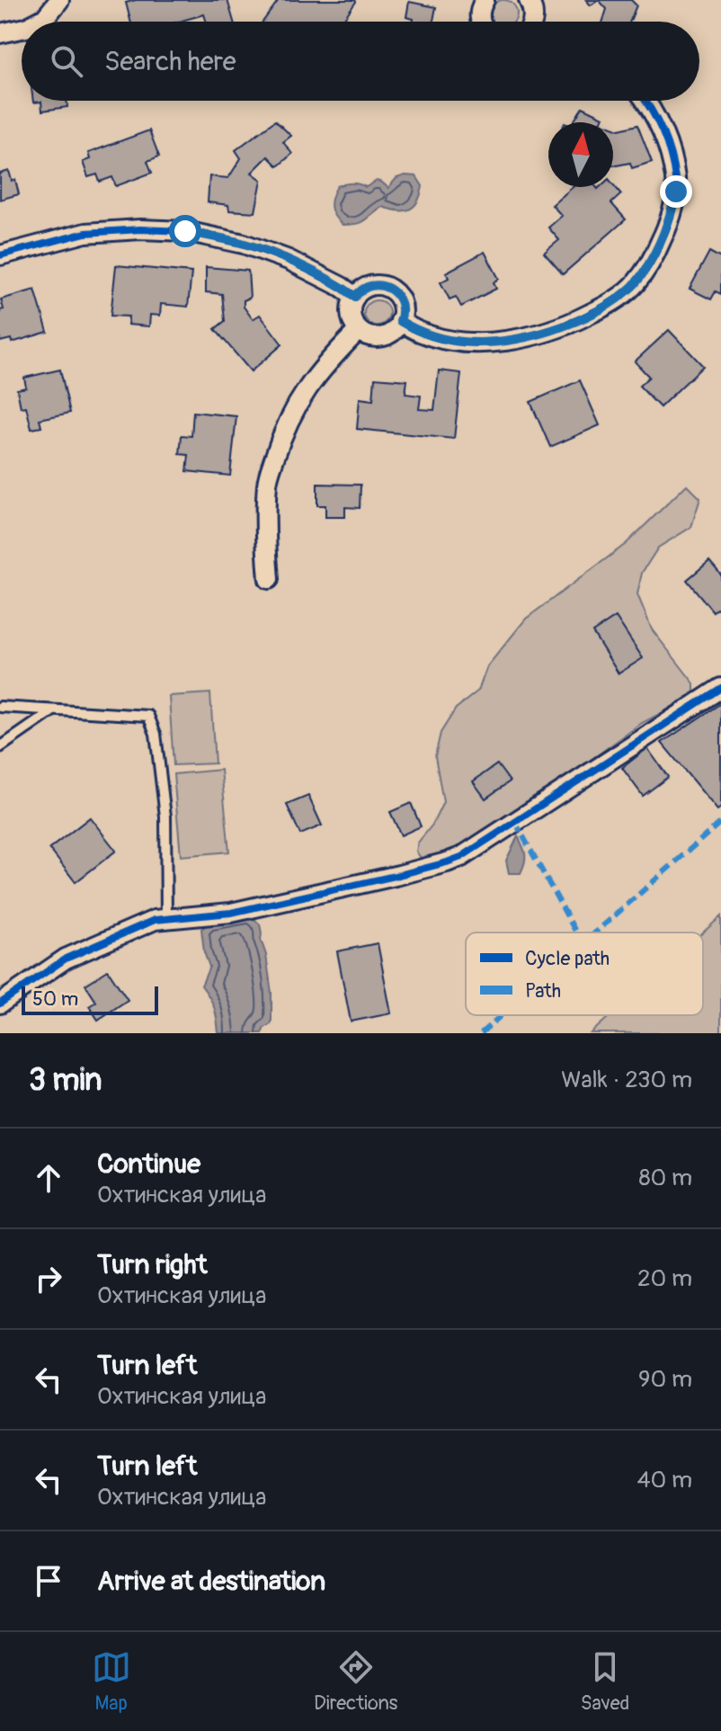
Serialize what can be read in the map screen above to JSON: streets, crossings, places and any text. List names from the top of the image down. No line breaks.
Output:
{"legend":["Cycle path","Path"],"scale_bar":"50 m","north":"top","page":{"search":"Search here","scale":"50 m","heading":["3 min","Walk · 230 m"],"list":[["Continue","Охтинская улица","80 m"],["Turn right","Охтинская улица","20 m"],["Turn left","Охтинская улица","90 m"],["Turn left","Охтинская улица","40 m"],"Arrive at destination"],"nav":["Map","Directions","Saved"]}}
